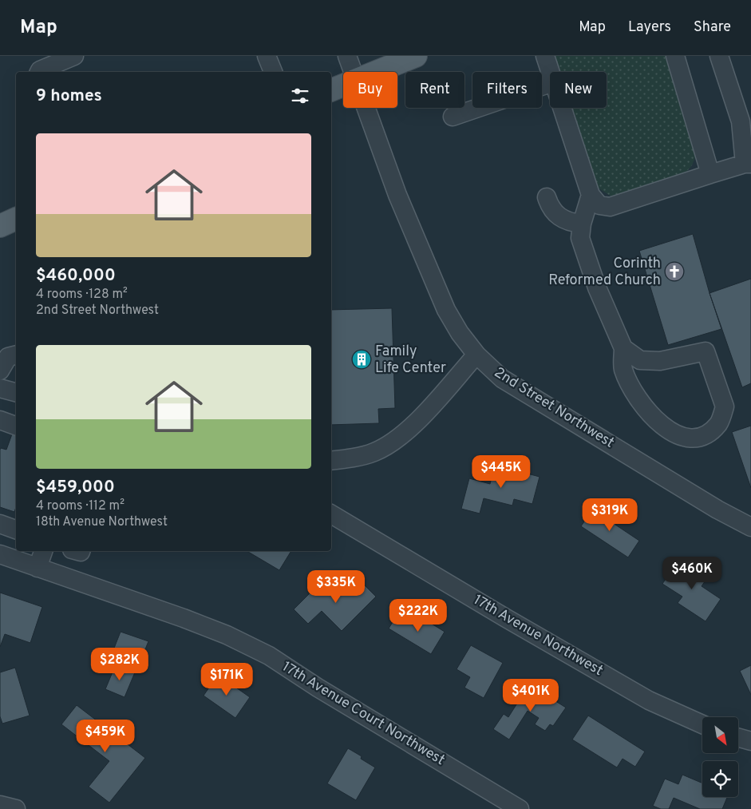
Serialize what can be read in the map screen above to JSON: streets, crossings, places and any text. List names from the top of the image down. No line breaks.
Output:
{"streets":{"street":["2nd Street Northwest","17th Avenue Northwest","17th Avenue Court Northwest"]},"places":{"church":["Corinth Reformed Church"],"building":["Family Life Center"]},"north":"bottom right","page":{"header":"Map","nav":["Map","Layers","Share"],"chip":["Buy","Rent","Filters","New"],"heading":"9 homes","list":[{"name":"$460,000","note":"4 rooms · 128 m² · 2nd Street Northwest"},{"name":"$459,000","note":"4 rooms · 112 m² · 18th Avenue Northwest"}],"price":["$445K","$319K","$460K","$335K","$222K","$282K","$171K","$401K","$459K"]}}
